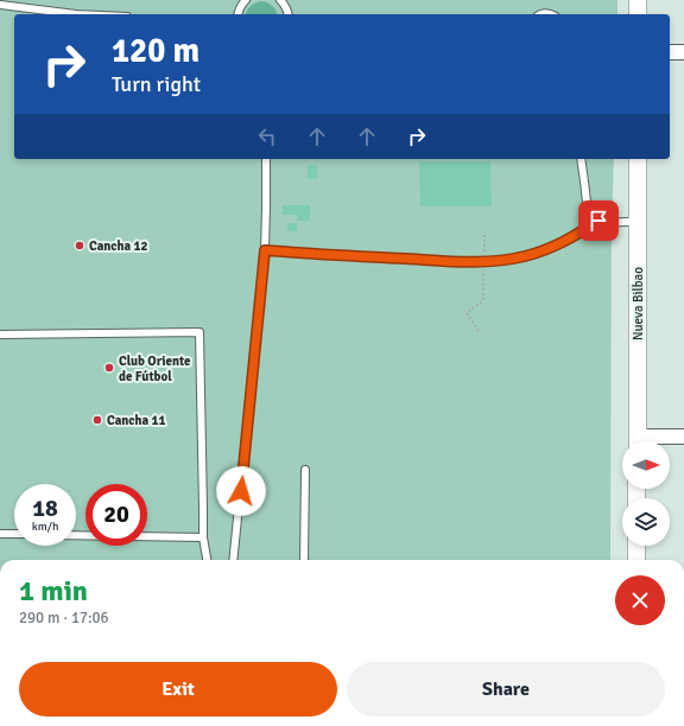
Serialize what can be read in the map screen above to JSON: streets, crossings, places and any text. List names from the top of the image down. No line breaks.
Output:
{"streets":{"street":["Nueva Bilbao"]},"places":["Cancha 12","Club Oriente de Fútbol","Cancha 11"],"north":"right","page":{"turn":["120 m","Turn right"],"speed":"18 km/h","limit":"20","heading":["1 min","290 m · 17:06"],"buttons":["Exit","Share"]}}
